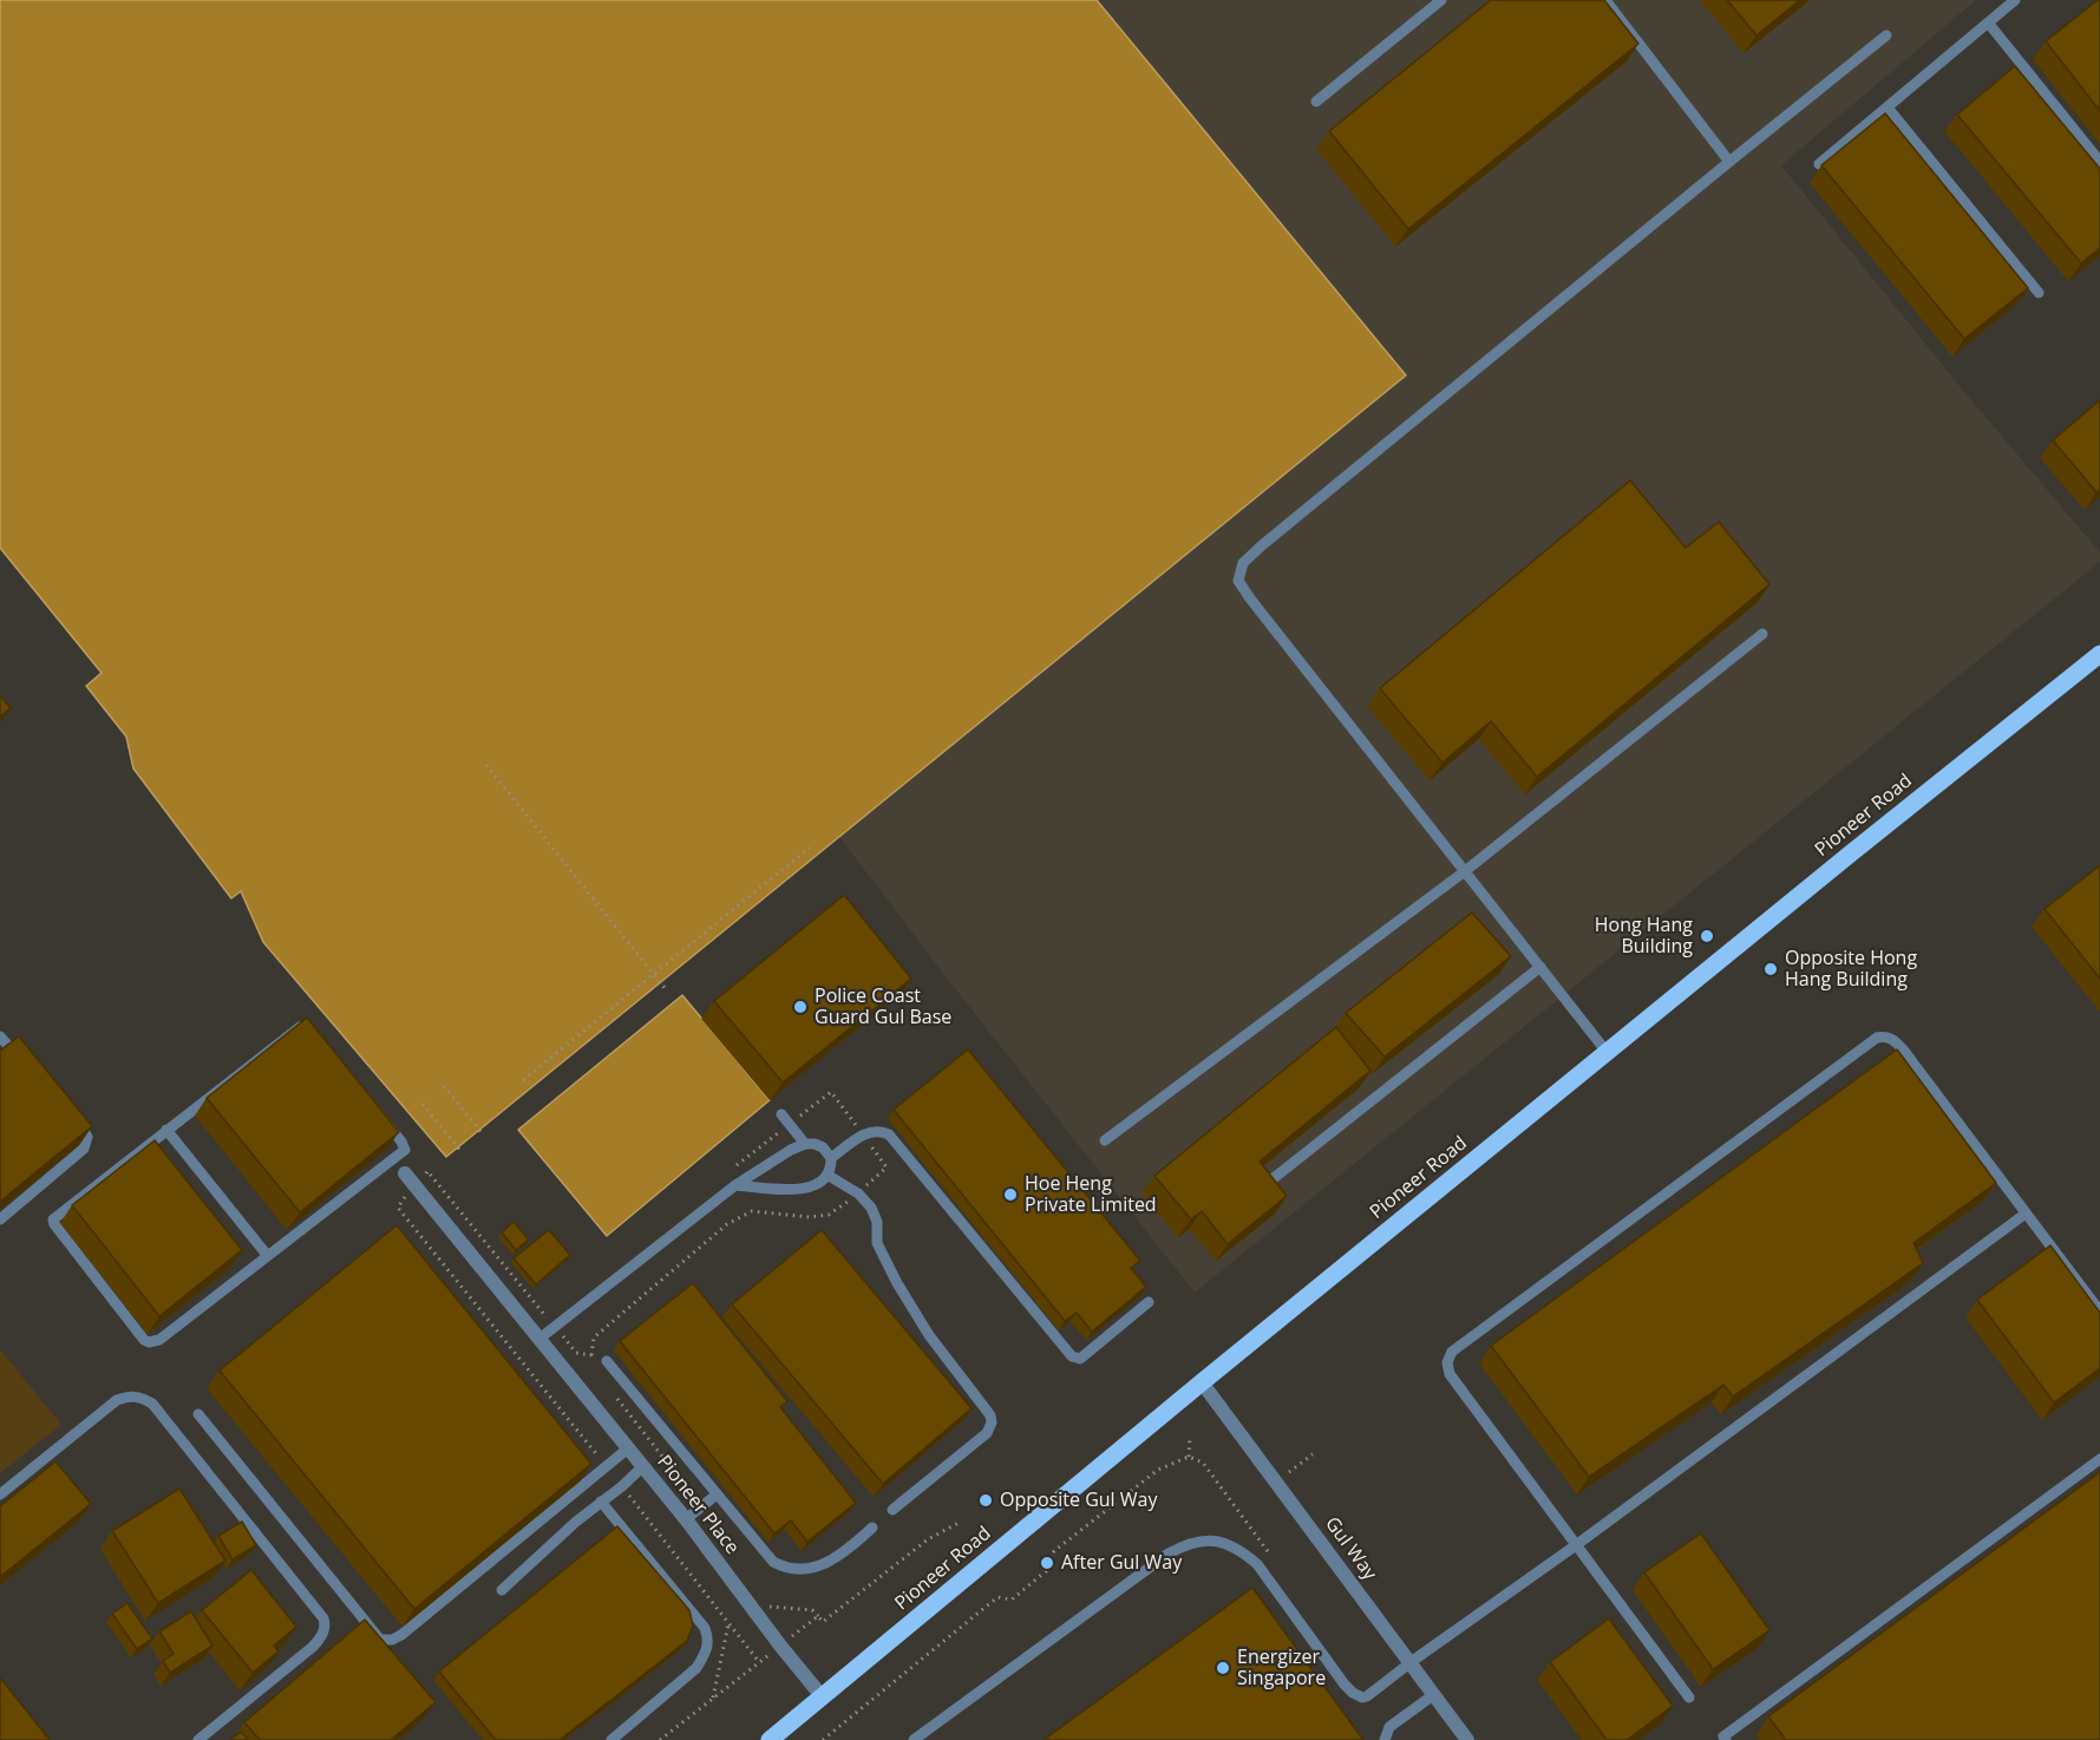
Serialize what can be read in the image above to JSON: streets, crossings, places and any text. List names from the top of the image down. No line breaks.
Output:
{"streets":{"main road":["Pioneer Road"],"street":["Pioneer Place","Gul Way"]},"crossings":[["Pioneer Road","Pioneer Place"],["Pioneer Road","Gul Way"]],"places":["Hong Hang Building","Opposite Hong Hang Building","Police Coast Guard Gul Base","Hoe Heng Private Limited","Opposite Gul Way","After Gul Way","Energizer Singapore"]}
